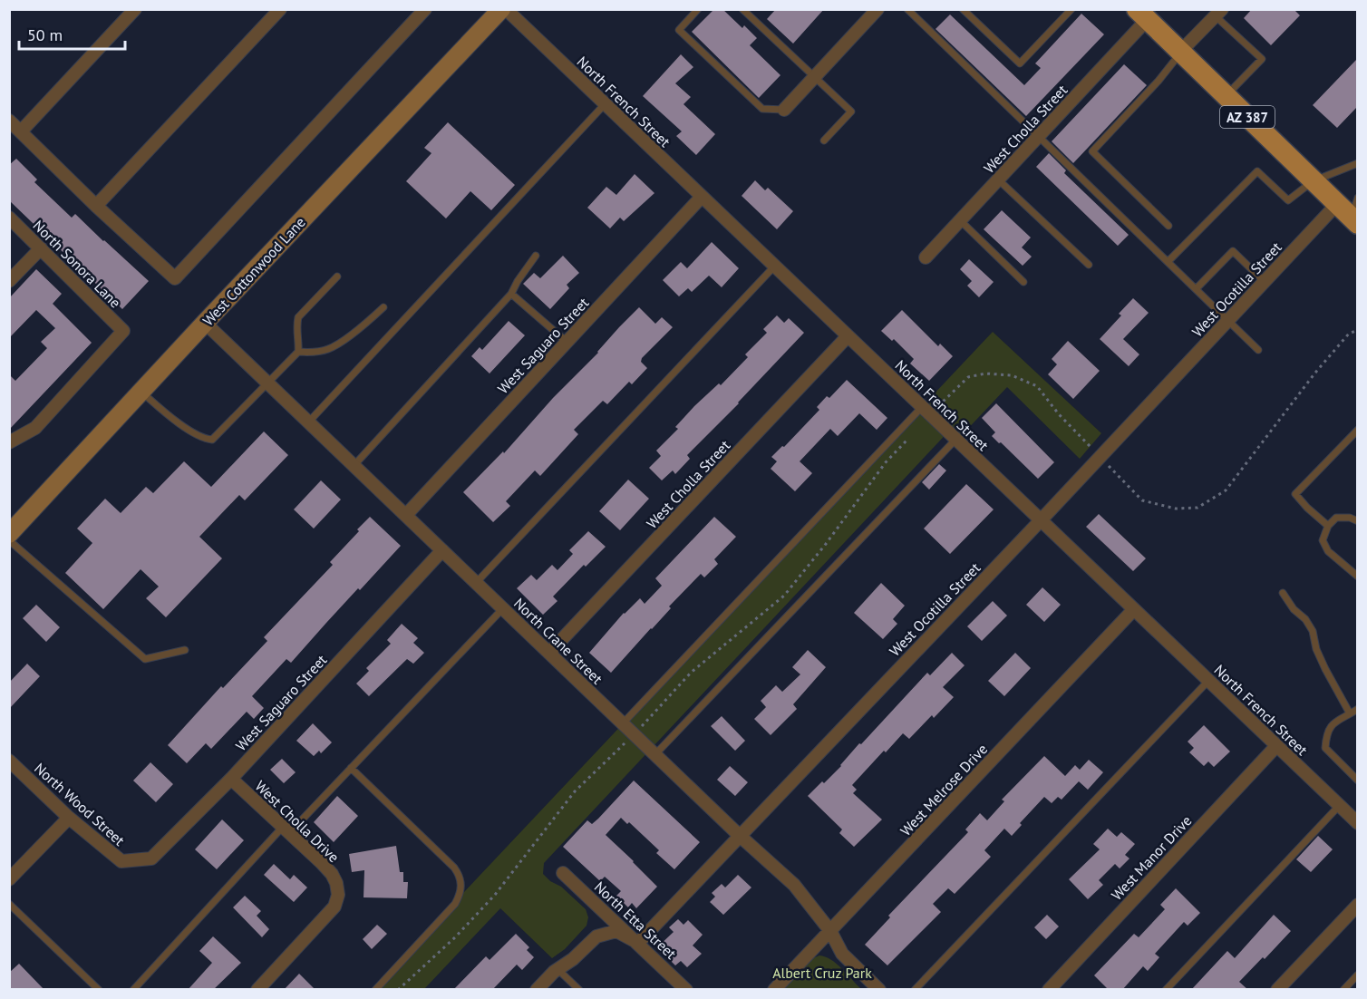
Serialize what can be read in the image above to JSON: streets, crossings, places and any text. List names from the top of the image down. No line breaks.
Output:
{"streets":{"main road":["AZ 387","West Cottonwood Lane"],"street":["North French Street","West Cholla Street","North Sonora Lane","West Ocotilla Street","West Saguaro Street","North Crane Street","West Melrose Drive","North Wood Street","West Cholla Drive","West Manor Drive","North Etta Street"]},"crossings":[["North French Street","West Cholla Street"],["North French Street","West Ocotilla Street"],["North French Street","West Saguaro Street"],["North French Street","West Melrose Drive"],["North French Street","West Manor Drive"],["AZ 387","West Cholla Street"],["AZ 387","West Ocotilla Street"],["West Cholla Street","North Crane Street"],["West Cottonwood Lane","North Crane Street"],["West Ocotilla Street","North Crane Street"],["West Ocotilla Street","North Etta Street"],["West Saguaro Street","North Crane Street"],["West Saguaro Street","North Wood Street"],["West Saguaro Street","West Cholla Drive"],["North Crane Street","West Melrose Drive"],["North Wood Street","West Cholla Drive"]],"parks":["Albert Cruz Park"],"scale_bar":"50 m"}
